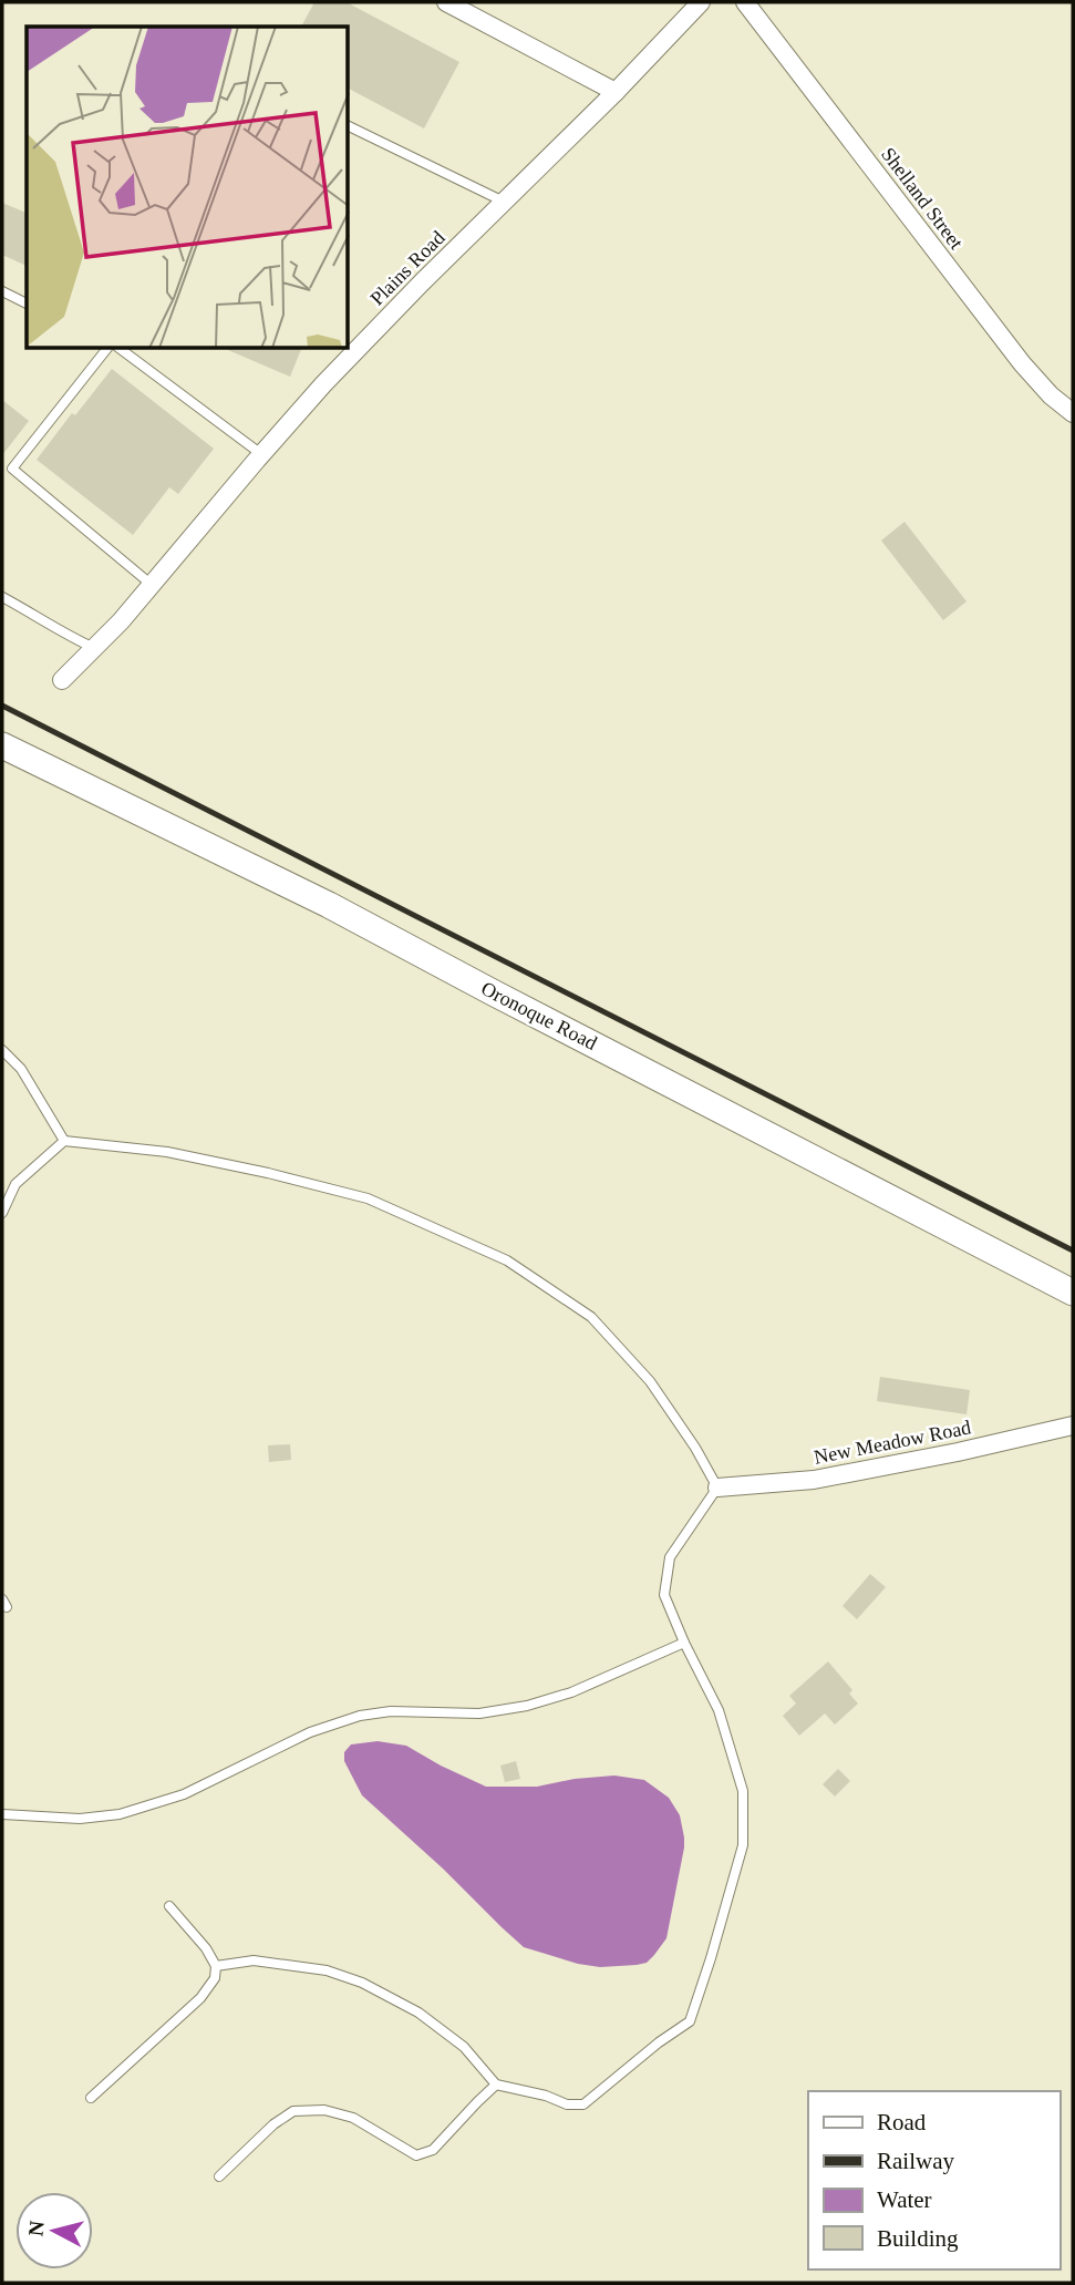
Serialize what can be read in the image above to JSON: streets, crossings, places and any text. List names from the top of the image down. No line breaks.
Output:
{"streets":{"street":["Shelland Street","Plains Road","Oronoque Road","New Meadow Road"]},"legend":["Road","Railway","Water","Building"],"north":"left"}
